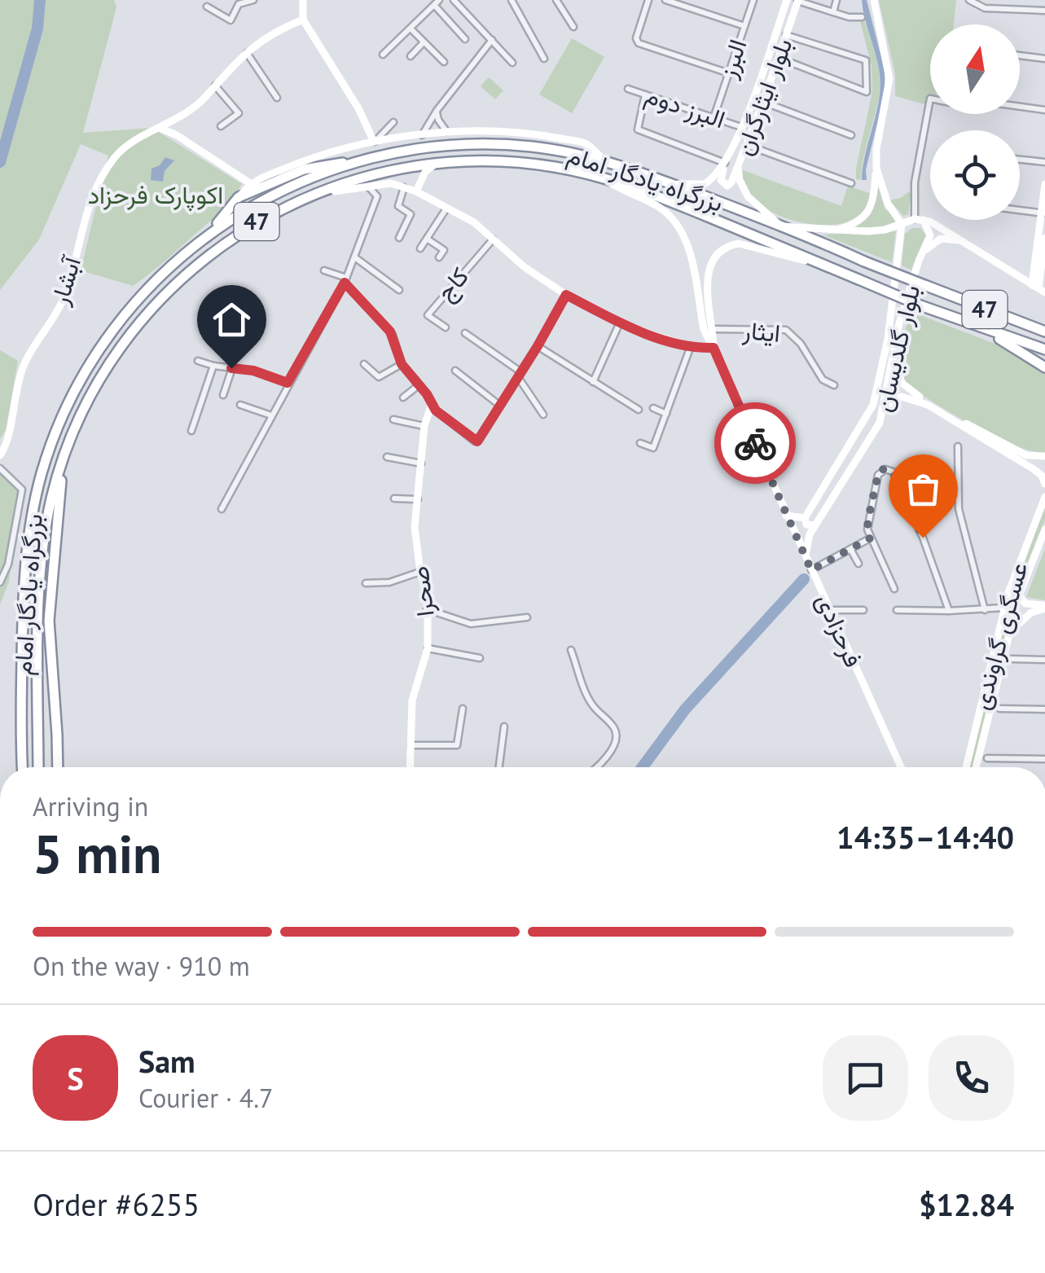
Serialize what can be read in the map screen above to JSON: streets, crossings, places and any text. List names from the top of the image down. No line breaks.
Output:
{"streets":{"highway":["بزرگراه یادگار امام","47"],"street":["البرز","بلوار ایثارگران","البرز دوم","آبشار","کاج","ایثار","بلوار گلدیسان","صحرا","فرحزادی","عسگری گراوندی"]},"crossings":[["البرز","البرز دوم"],["بلوار ایثارگران","البرز دوم"],["بلوار ایثارگران","بزرگراه یادگار امام"],["بزرگراه یادگار امام","فرحزادی"],["بلوار گلدیسان","فرحزادی"]],"parks":["اکوپارک فرحزاد"],"north":"top","page":{"heading":["5 min","Arriving in","14:35–14:40"],"panel":["Sam","Courier · 4.7","Order #6255","$12.84"],"bar":"On the way · 910 m","round":"S"}}
